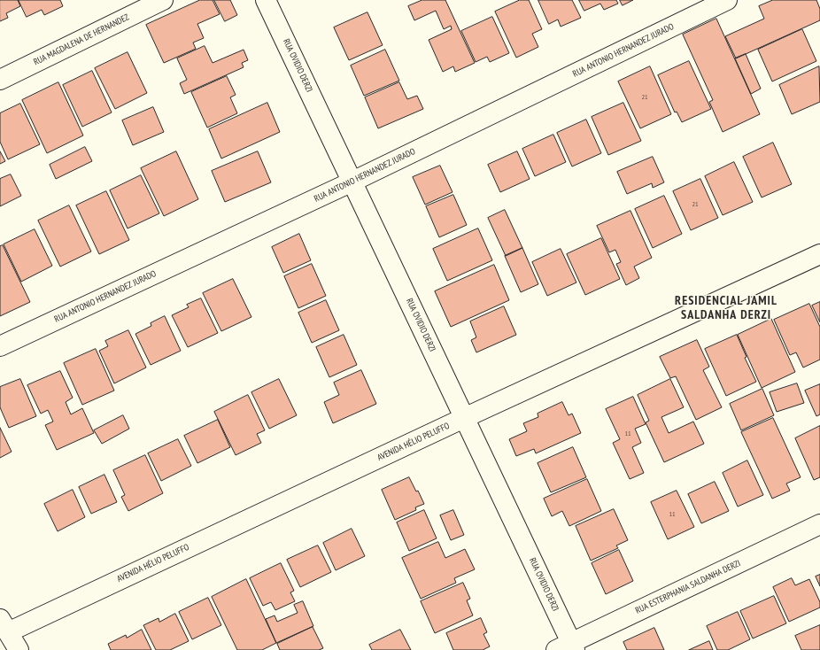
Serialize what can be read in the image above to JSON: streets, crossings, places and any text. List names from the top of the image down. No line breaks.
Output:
{"streets":{"street":["RUA MAGDALENA DE HERNANDEZ","RUA ANTONIO HERNANDEZ JURADO","RUA OVIDIO DERZI","AVENIDA HÉLIO PELUFFO","RUA ESTERPHANIA SALDANHA DERZI"]},"crossings":[["RUA ANTONIO HERNANDEZ JURADO","RUA OVIDIO DERZI"],["RUA OVIDIO DERZI","AVENIDA HÉLIO PELUFFO"],["RUA OVIDIO DERZI","RUA ESTERPHANIA SALDANHA DERZI"]],"districts":["RESIDENCIAL JAMIL SALDANHA DERZI"],"house_numbers":["21","21","11","11"]}
